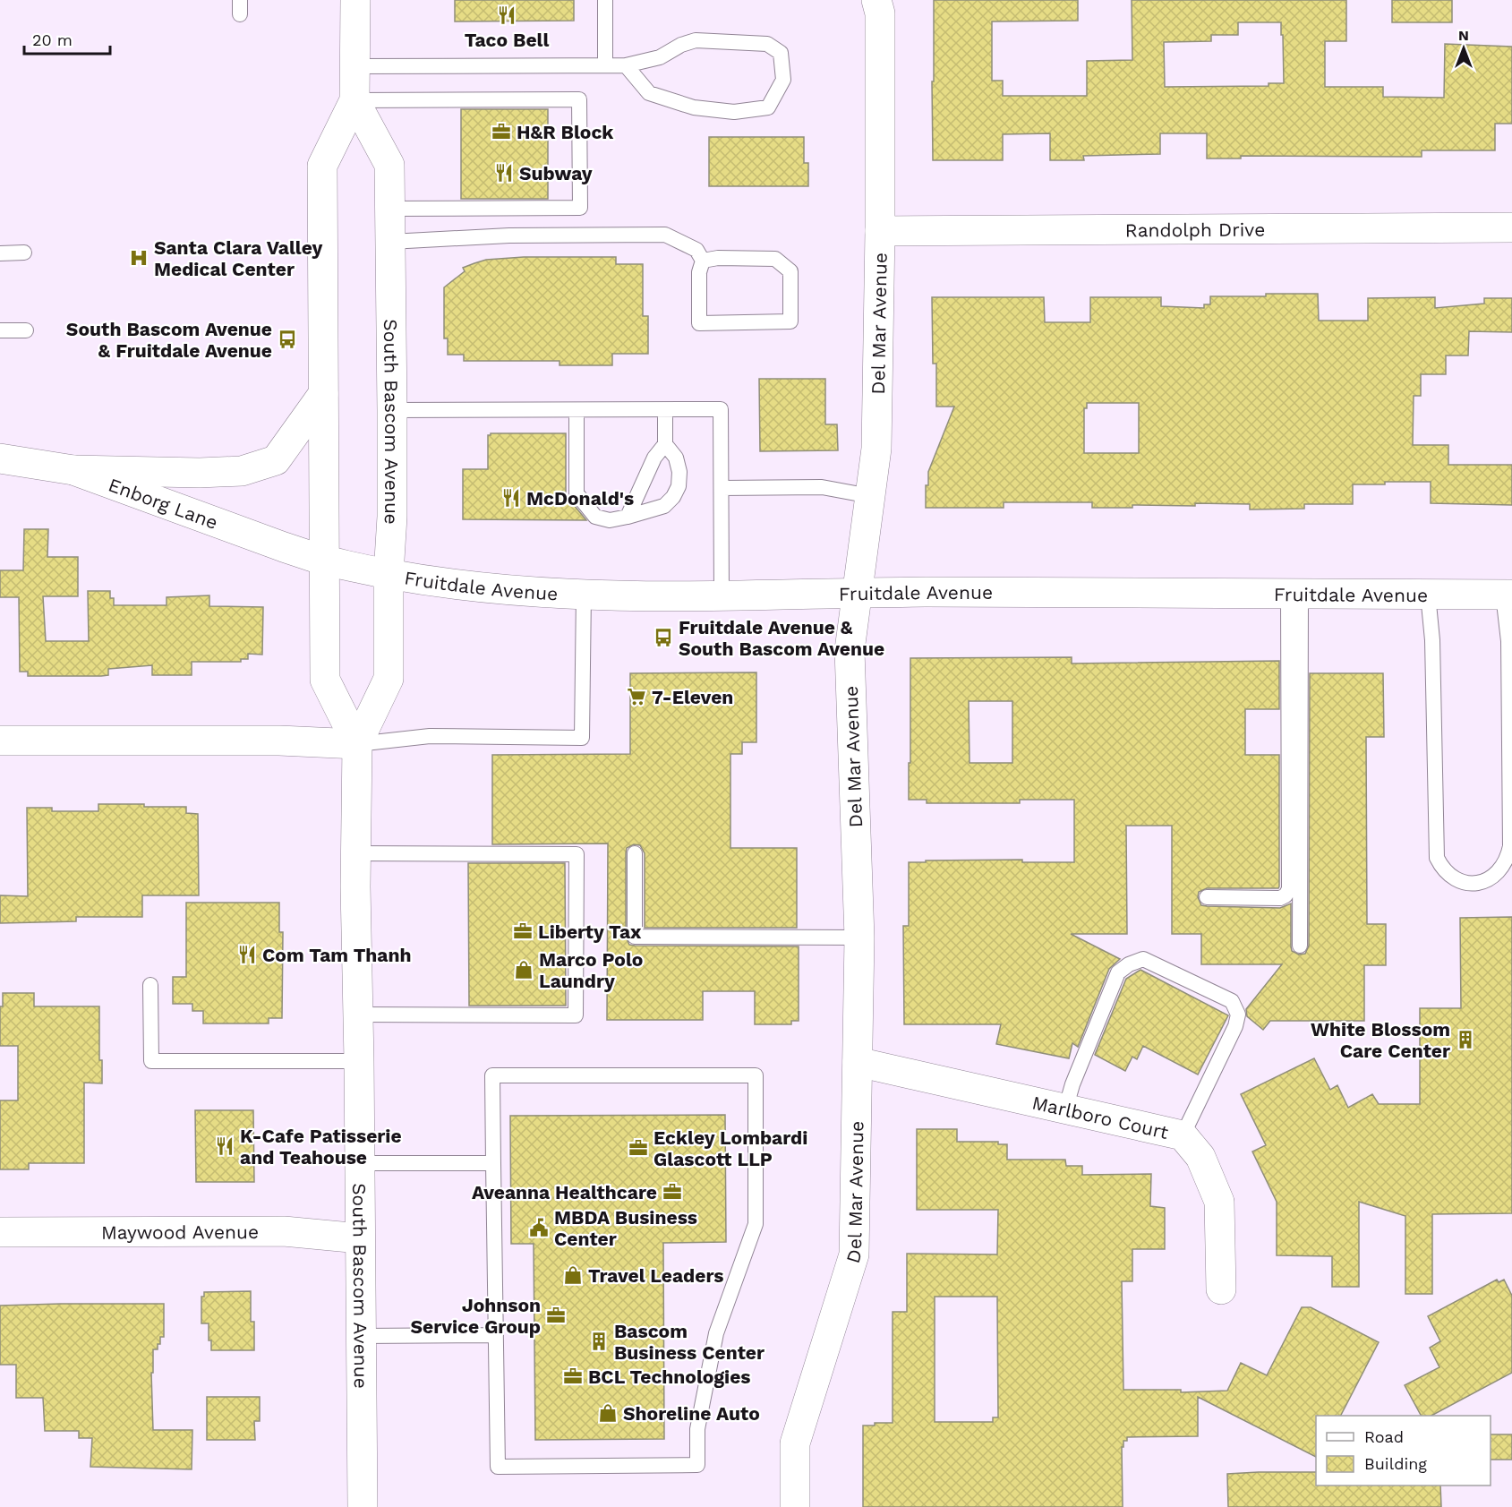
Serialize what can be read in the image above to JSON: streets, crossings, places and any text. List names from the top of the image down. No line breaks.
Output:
{"streets":{"street":["Randolph Drive","Del Mar Avenue","South Bascom Avenue","Enborg Lane","Fruitdale Avenue","Marlboro Court","Maywood Avenue"]},"crossings":[["Randolph Drive","Del Mar Avenue"],["Del Mar Avenue","Fruitdale Avenue"],["Del Mar Avenue","Marlboro Court"],["South Bascom Avenue","Enborg Lane"],["South Bascom Avenue","Fruitdale Avenue"],["South Bascom Avenue","Maywood Avenue"],["Enborg Lane","Fruitdale Avenue"]],"places":{"restaurant":["Taco Bell","Subway","McDonald's","Com Tam Thanh","K-Cafe Patisserie and Teahouse"],"office":["H&R Block","Liberty Tax","Eckley Lombardi Glascott LLP","Aveanna Healthcare","Johnson Service Group","BCL Technologies"],"hospital":["Santa Clara Valley Medical Center"],"bus stop":["South Bascom Avenue & Fruitdale Avenue","Fruitdale Avenue & South Bascom Avenue"],"supermarket":["7-Eleven"],"shop":["Marco Polo Laundry","Travel Leaders","Shoreline Auto"],"building":["White Blossom Care Center","Bascom Business Center"],"public building":["MBDA Business Center"]},"legend":["Road","Building"],"scale_bar":"20 m","north":"top"}
